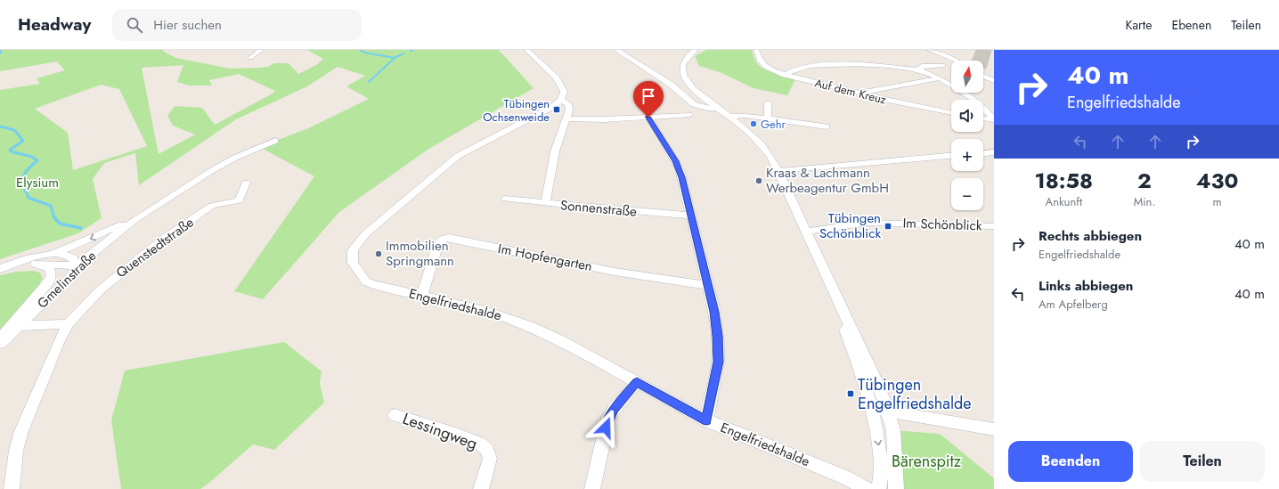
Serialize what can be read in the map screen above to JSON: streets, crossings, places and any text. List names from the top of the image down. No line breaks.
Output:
{"streets":{"street":["Auf dem Kreuz","Sonnenstraße","Im Schönblick","Quenstedtstraße","Im Hopfengarten","Gmelinstraße","Engelfriedshalde","Lessingweg"]},"crossings":[["Im Hopfengarten","Engelfriedshalde"]],"parks":["Elysium","Bärenspitz"],"places":{"transit":["Tübingen Ochsenweide","Tübingen Schönblick","Tübingen Engelfriedshalde"],"other":["Gehr","Kraas & Lachmann Werbeagentur GmbH","Immobilien Springmann"]},"north":"top","page":{"header":"Headway","search":"Hier suchen","nav":["Karte","Ebenen","Teilen"],"turn":["40 m","Engelfriedshalde"],"map_buttons":["+","−"],"eta":["18:58","Ankunft","2","Min.","430","m"],"list":[{"name":"Rechts abbiegen","note":"Engelfriedshalde","value":"40 m"},{"name":"Links abbiegen","note":"Am Apfelberg","value":"40 m"}],"buttons":["Beenden","Teilen"]}}
